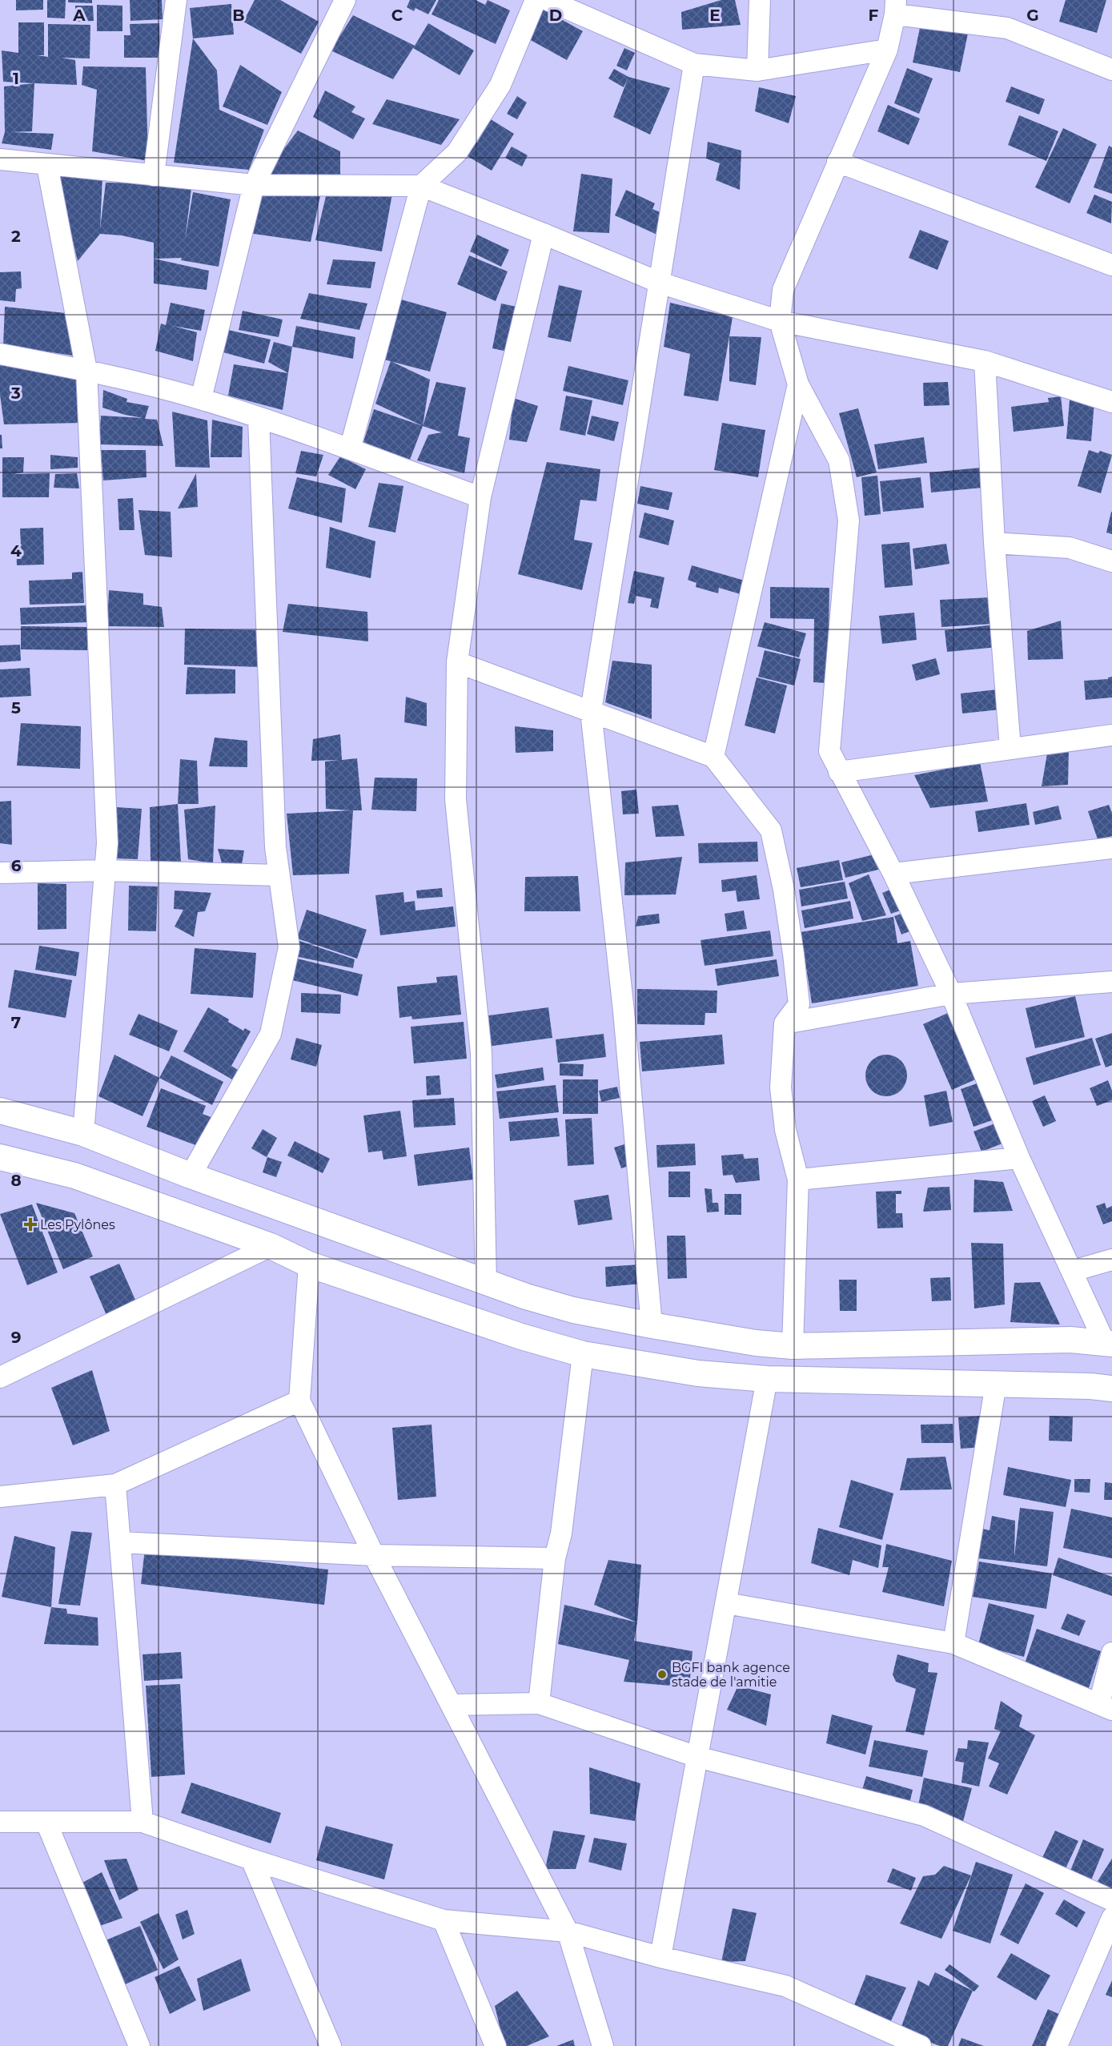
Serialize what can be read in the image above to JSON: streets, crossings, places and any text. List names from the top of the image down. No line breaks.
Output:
{"places":{"health":["Les Pylônes"],"other":["BGFI bank agence stade de l'amitie"]},"grid":{"columns":["A","B","C","D","E","F","G"],"rows":["1","2","3","4","5","6","7","8","9"]}}
